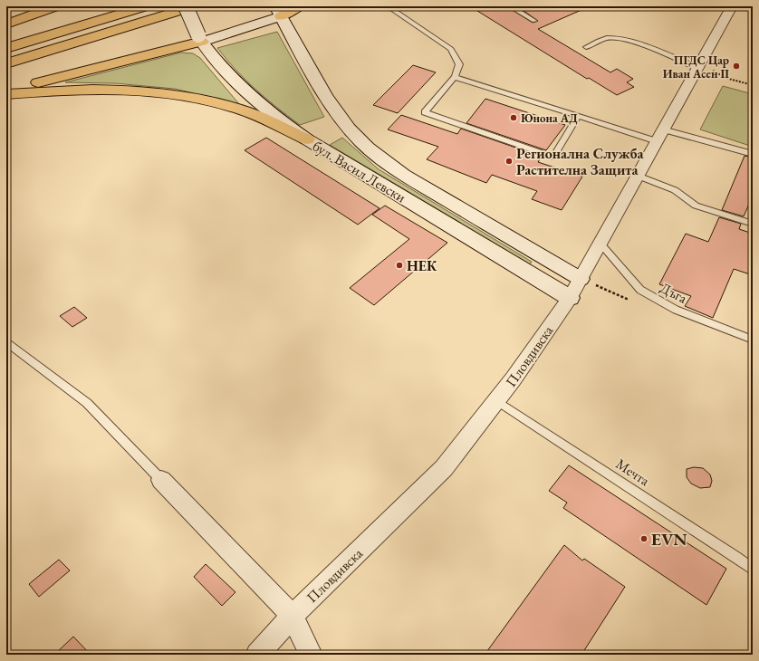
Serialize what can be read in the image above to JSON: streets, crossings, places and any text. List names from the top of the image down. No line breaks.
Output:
{"streets":{"main road":["бул. Васил Левски"],"street":["Пловдивска"],"lane":["Дъга","Мечта"]},"crossings":[["бул. Васил Левски","Пловдивска"],["Дъга","Пловдивска"],["Пловдивска","Мечта"]],"places":["ПГДС Цар Иван Асен II","Юнона АД","Регионална Служба Растителна Защита","НЕК","EVN"]}
